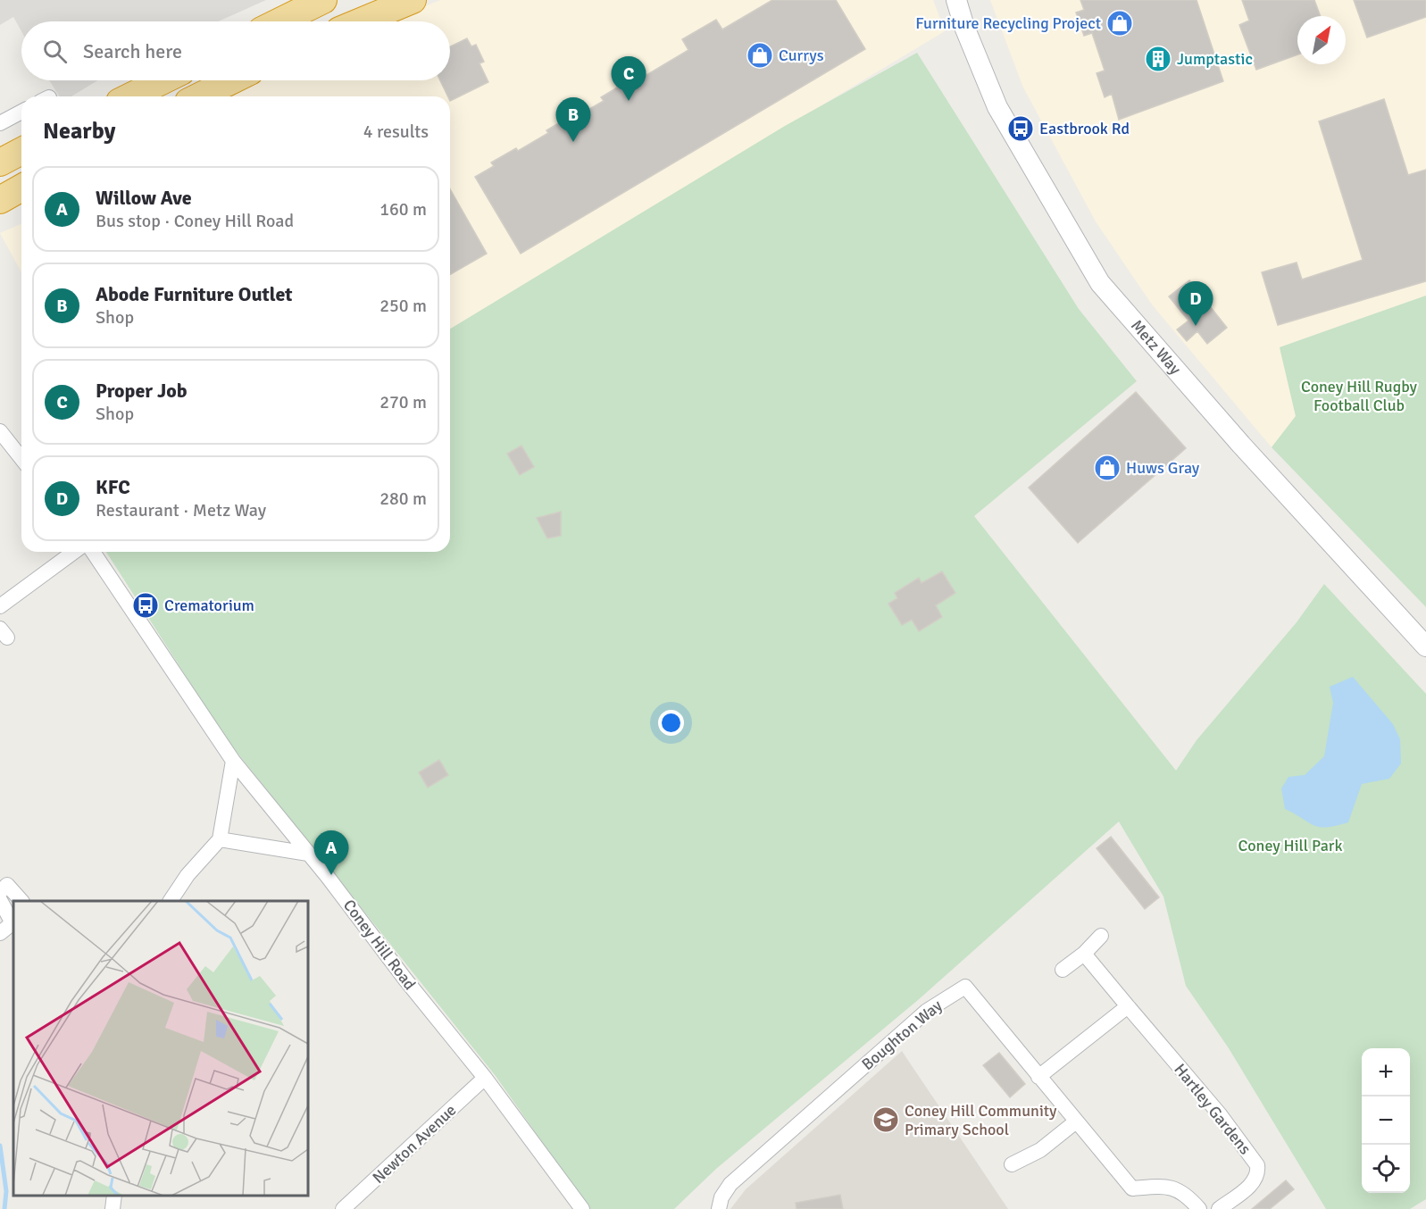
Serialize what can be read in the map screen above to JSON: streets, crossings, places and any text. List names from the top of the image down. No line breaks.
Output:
{"streets":{"street":["Metz Way","Coney Hill Road","Boughton Way","Hartley Gardens","Newton Avenue"]},"crossings":[["Coney Hill Road","Newton Avenue"]],"parks":["Coney Hill Rugby Football Club","Coney Hill Park"],"places":{"shop":["Furniture Recycling Project","Currys","Huws Gray"],"building":["Jumptastic"],"bus stop":["Eastbrook Rd","Crematorium"],"school or university":["Coney Hill Community Primary School"]},"north":"top right","page":{"search":"Search here","pins":["C","B","D","A"],"heading":["Nearby","4 results"],"list":[{"mark":"A","name":"Willow Ave","note":"Bus stop · Coney Hill Road","value":"160 m"},{"mark":"B","name":"Abode Furniture Outlet","note":"Shop","value":"250 m"},{"mark":"C","name":"Proper Job","note":"Shop","value":"270 m"},{"mark":"D","name":"KFC","note":"Restaurant · Metz Way","value":"280 m"}],"map_buttons":["+","−"]}}
